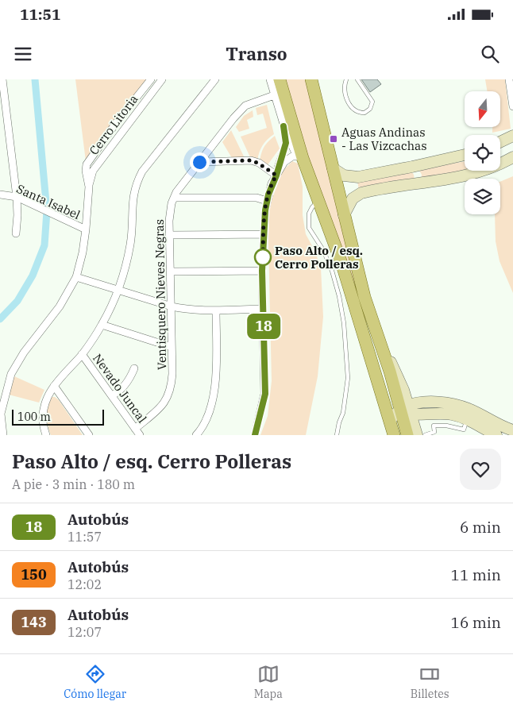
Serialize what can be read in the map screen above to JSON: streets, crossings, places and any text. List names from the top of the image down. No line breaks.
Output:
{"streets":{"street":["Cerro Litoria","Santa Isabel","Ventisquero Nieves Negras","Nevado Juncal"]},"crossings":[["Ventisquero Nieves Negras","Nevado Juncal"]],"places":{"transit":["Aguas Andinas - Las Vizcachas"],"other":["Paso Alto / esq. Cerro Polleras"]},"lines":["bus line 18"],"scale_bar":"100 m","north":"bottom","page":{"status":"11:51","header":"Transo","on_map":"18","scale":"100 m","heading":["Paso Alto / esq. Cerro Polleras","A pie · 3 min · 180 m"],"list":[{"mark":"18","name":"Autobús","note":"11:57","value":"6 min"},{"mark":"150","name":"Autobús","note":"12:02","value":"11 min"},{"mark":"143","name":"Autobús","note":"12:07","value":"16 min"}],"tabs":["Cómo llegar","Mapa","Billetes"]}}
